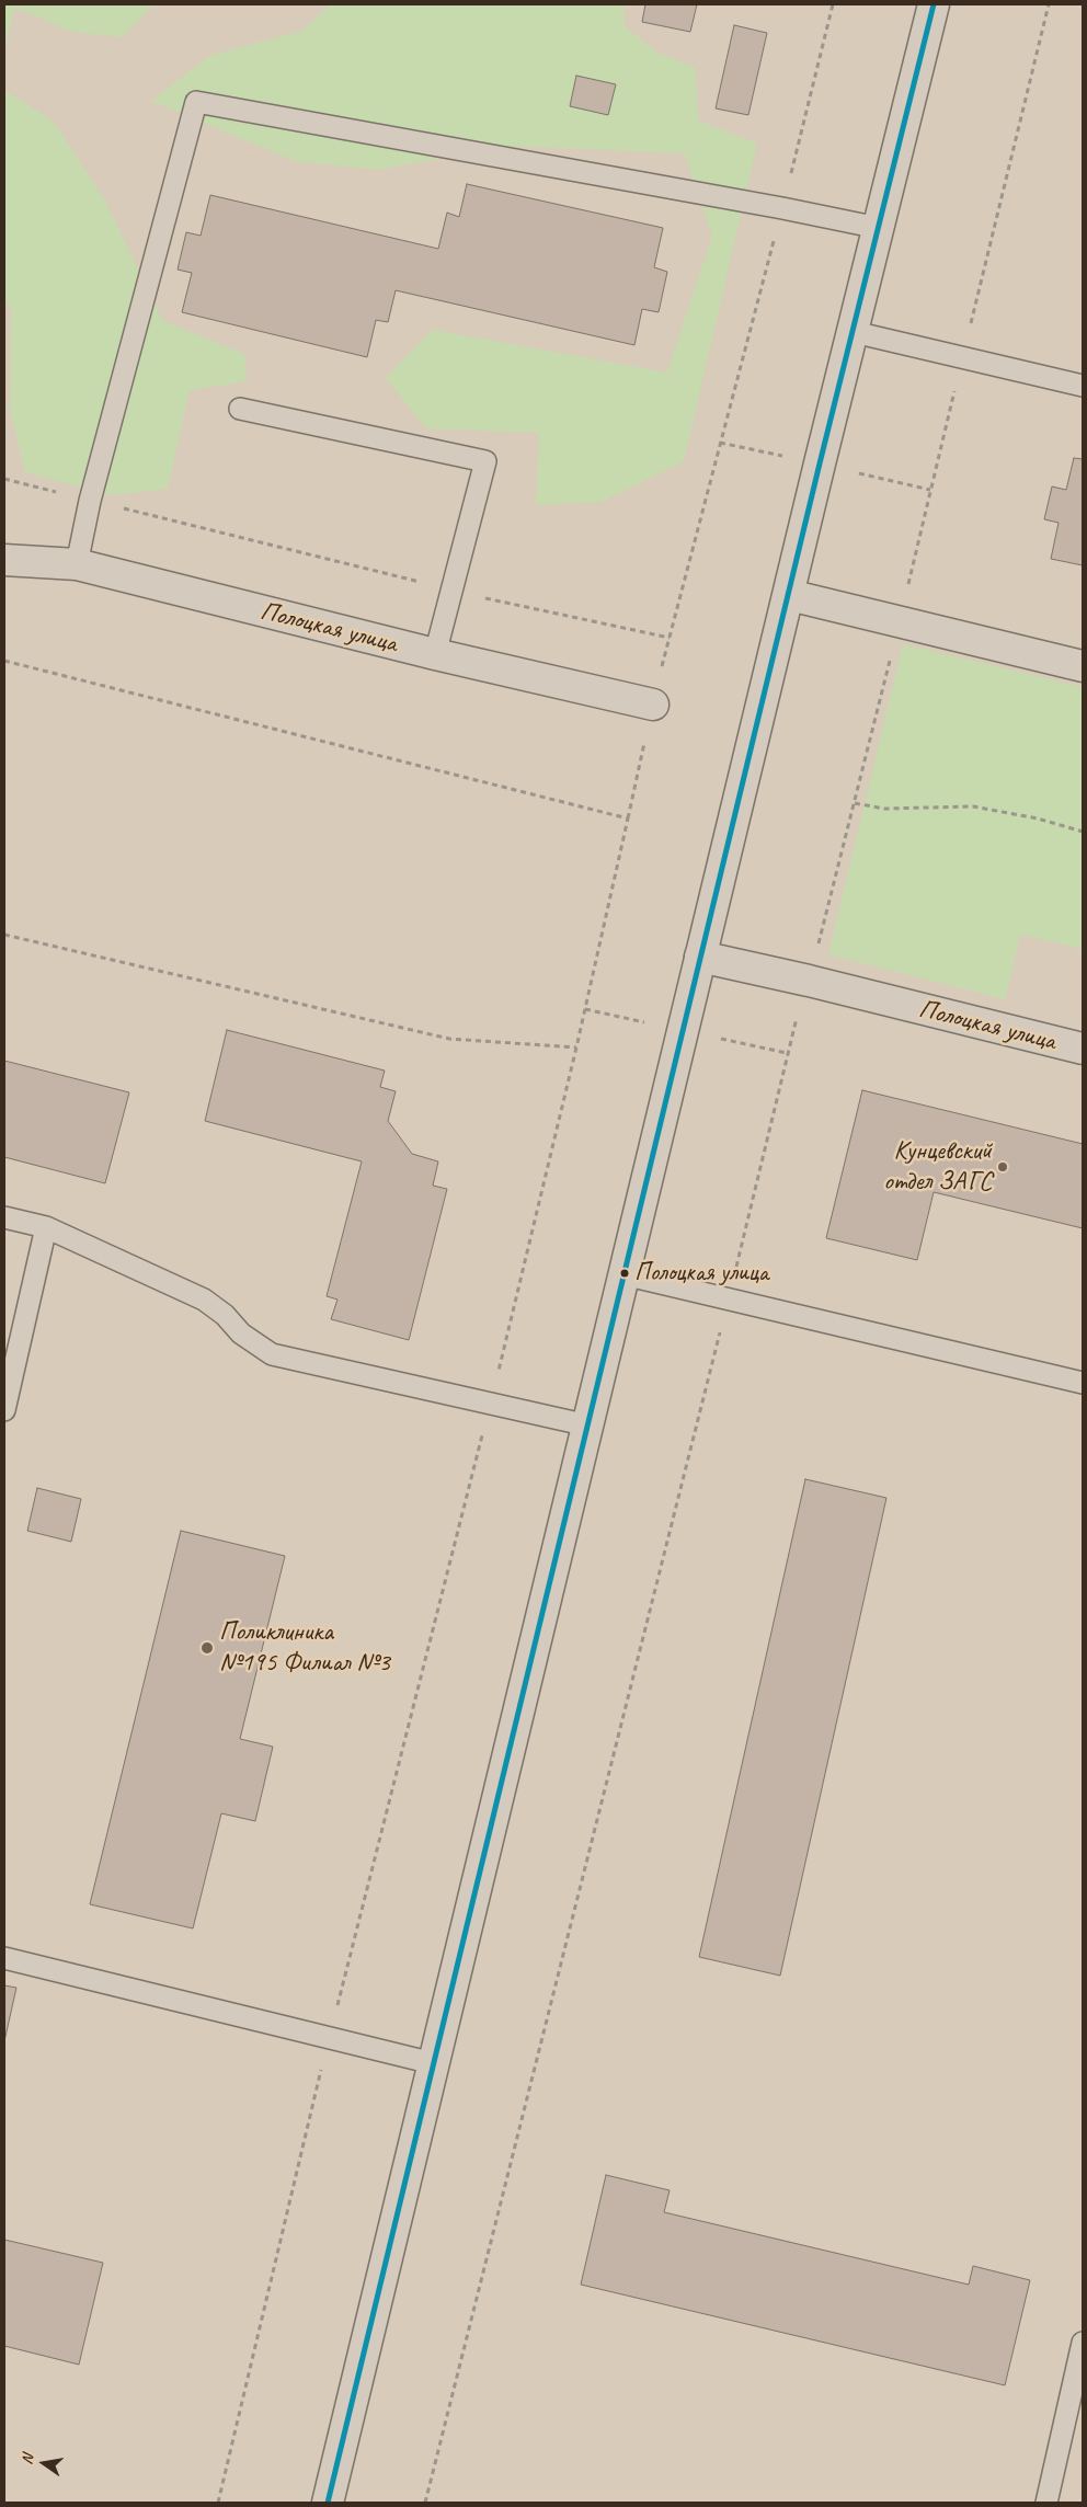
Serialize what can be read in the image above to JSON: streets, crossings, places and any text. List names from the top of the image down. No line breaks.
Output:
{"streets":{"street":["Полоцкая улица"]},"places":["Кунцевский отдел ЗАГС","Полоцкая улица","Поликлиника №195 Филиал №3"],"north":"left"}
